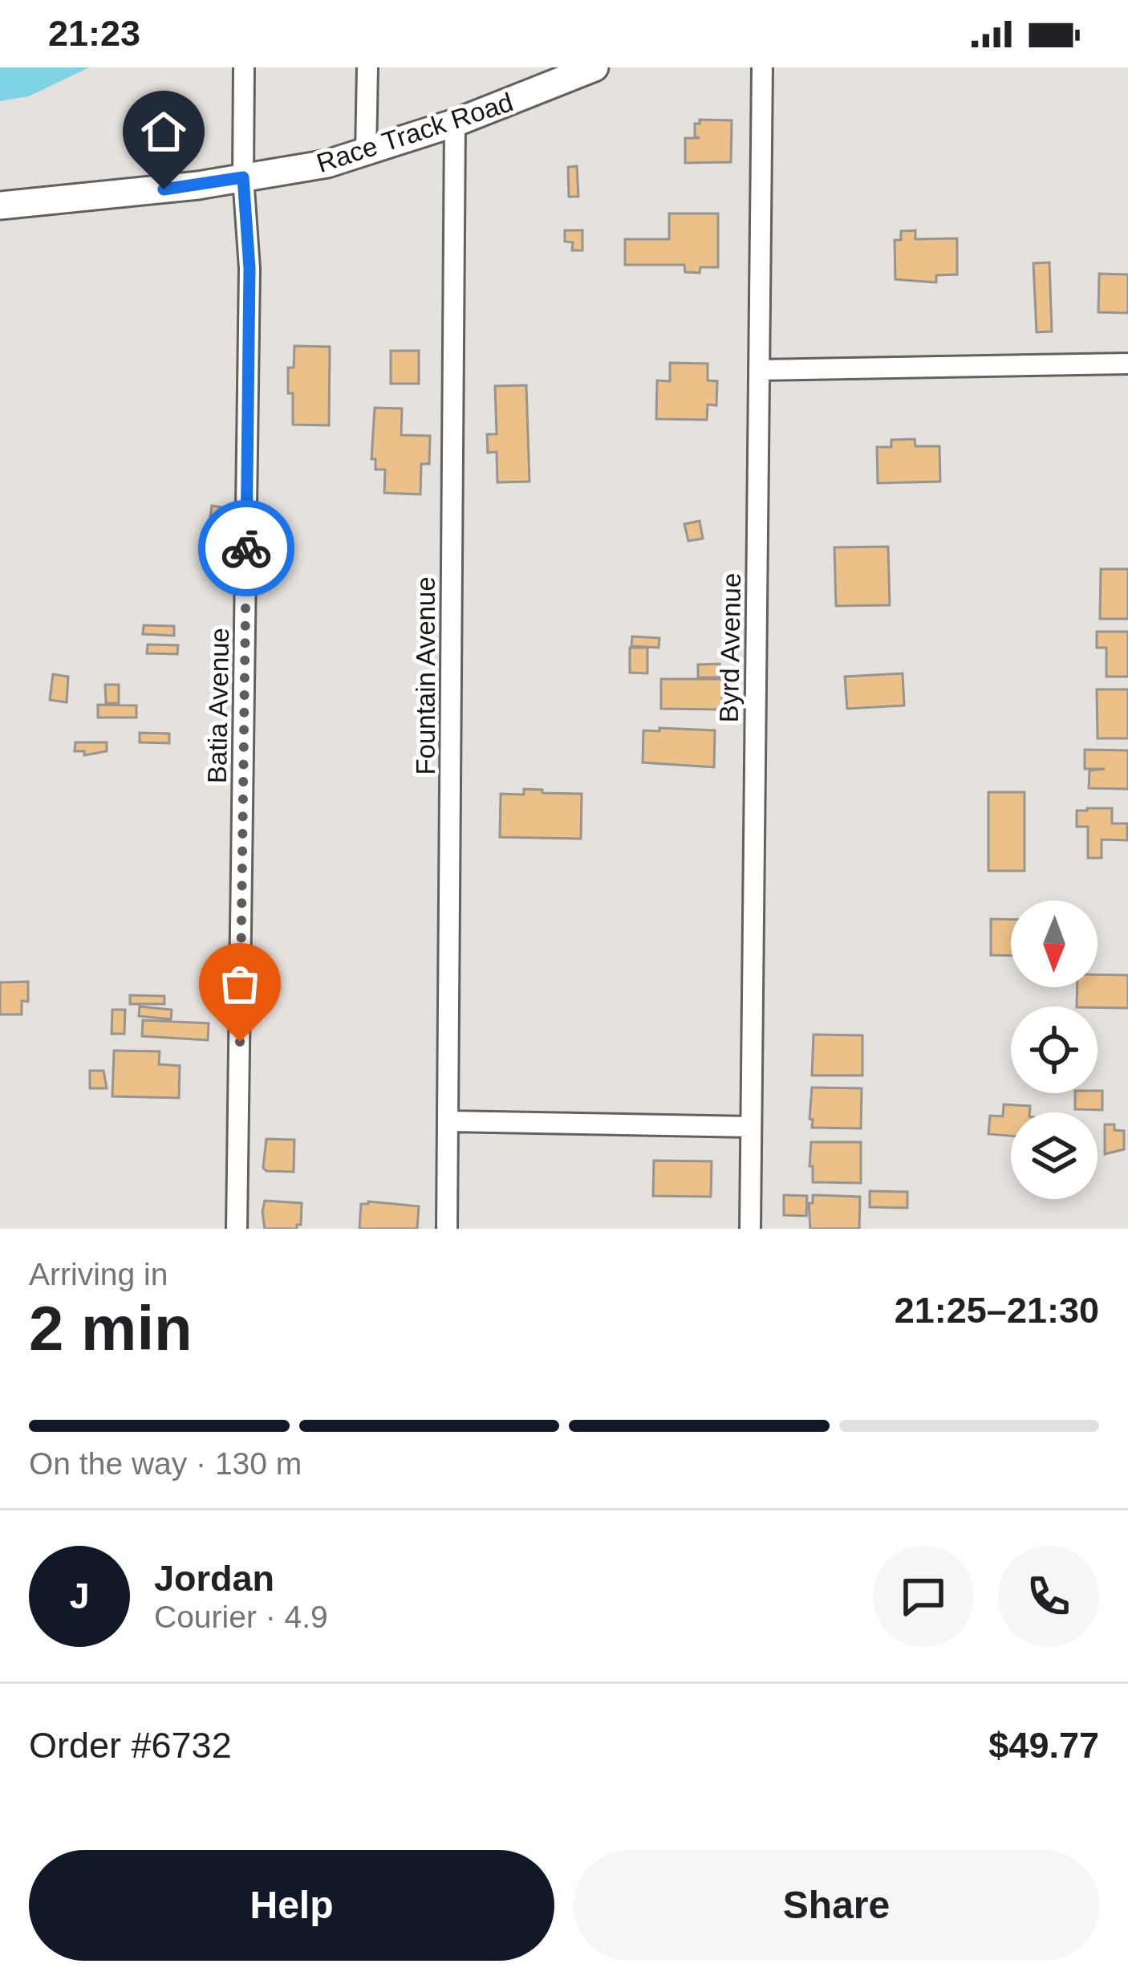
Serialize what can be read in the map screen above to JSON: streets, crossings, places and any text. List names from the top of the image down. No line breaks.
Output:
{"streets":{"street":["Race Track Road","Byrd Avenue","Fountain Avenue","Batia Avenue"]},"crossings":[["Race Track Road","Fountain Avenue"],["Race Track Road","Batia Avenue"]],"north":"bottom","page":{"status":"21:23","heading":["2 min","Arriving in","21:25–21:30"],"panel":["Jordan","Courier · 4.9","Order #6732","$49.77"],"bar":"On the way · 130 m","round":"J","buttons":["Help","Share"]}}
